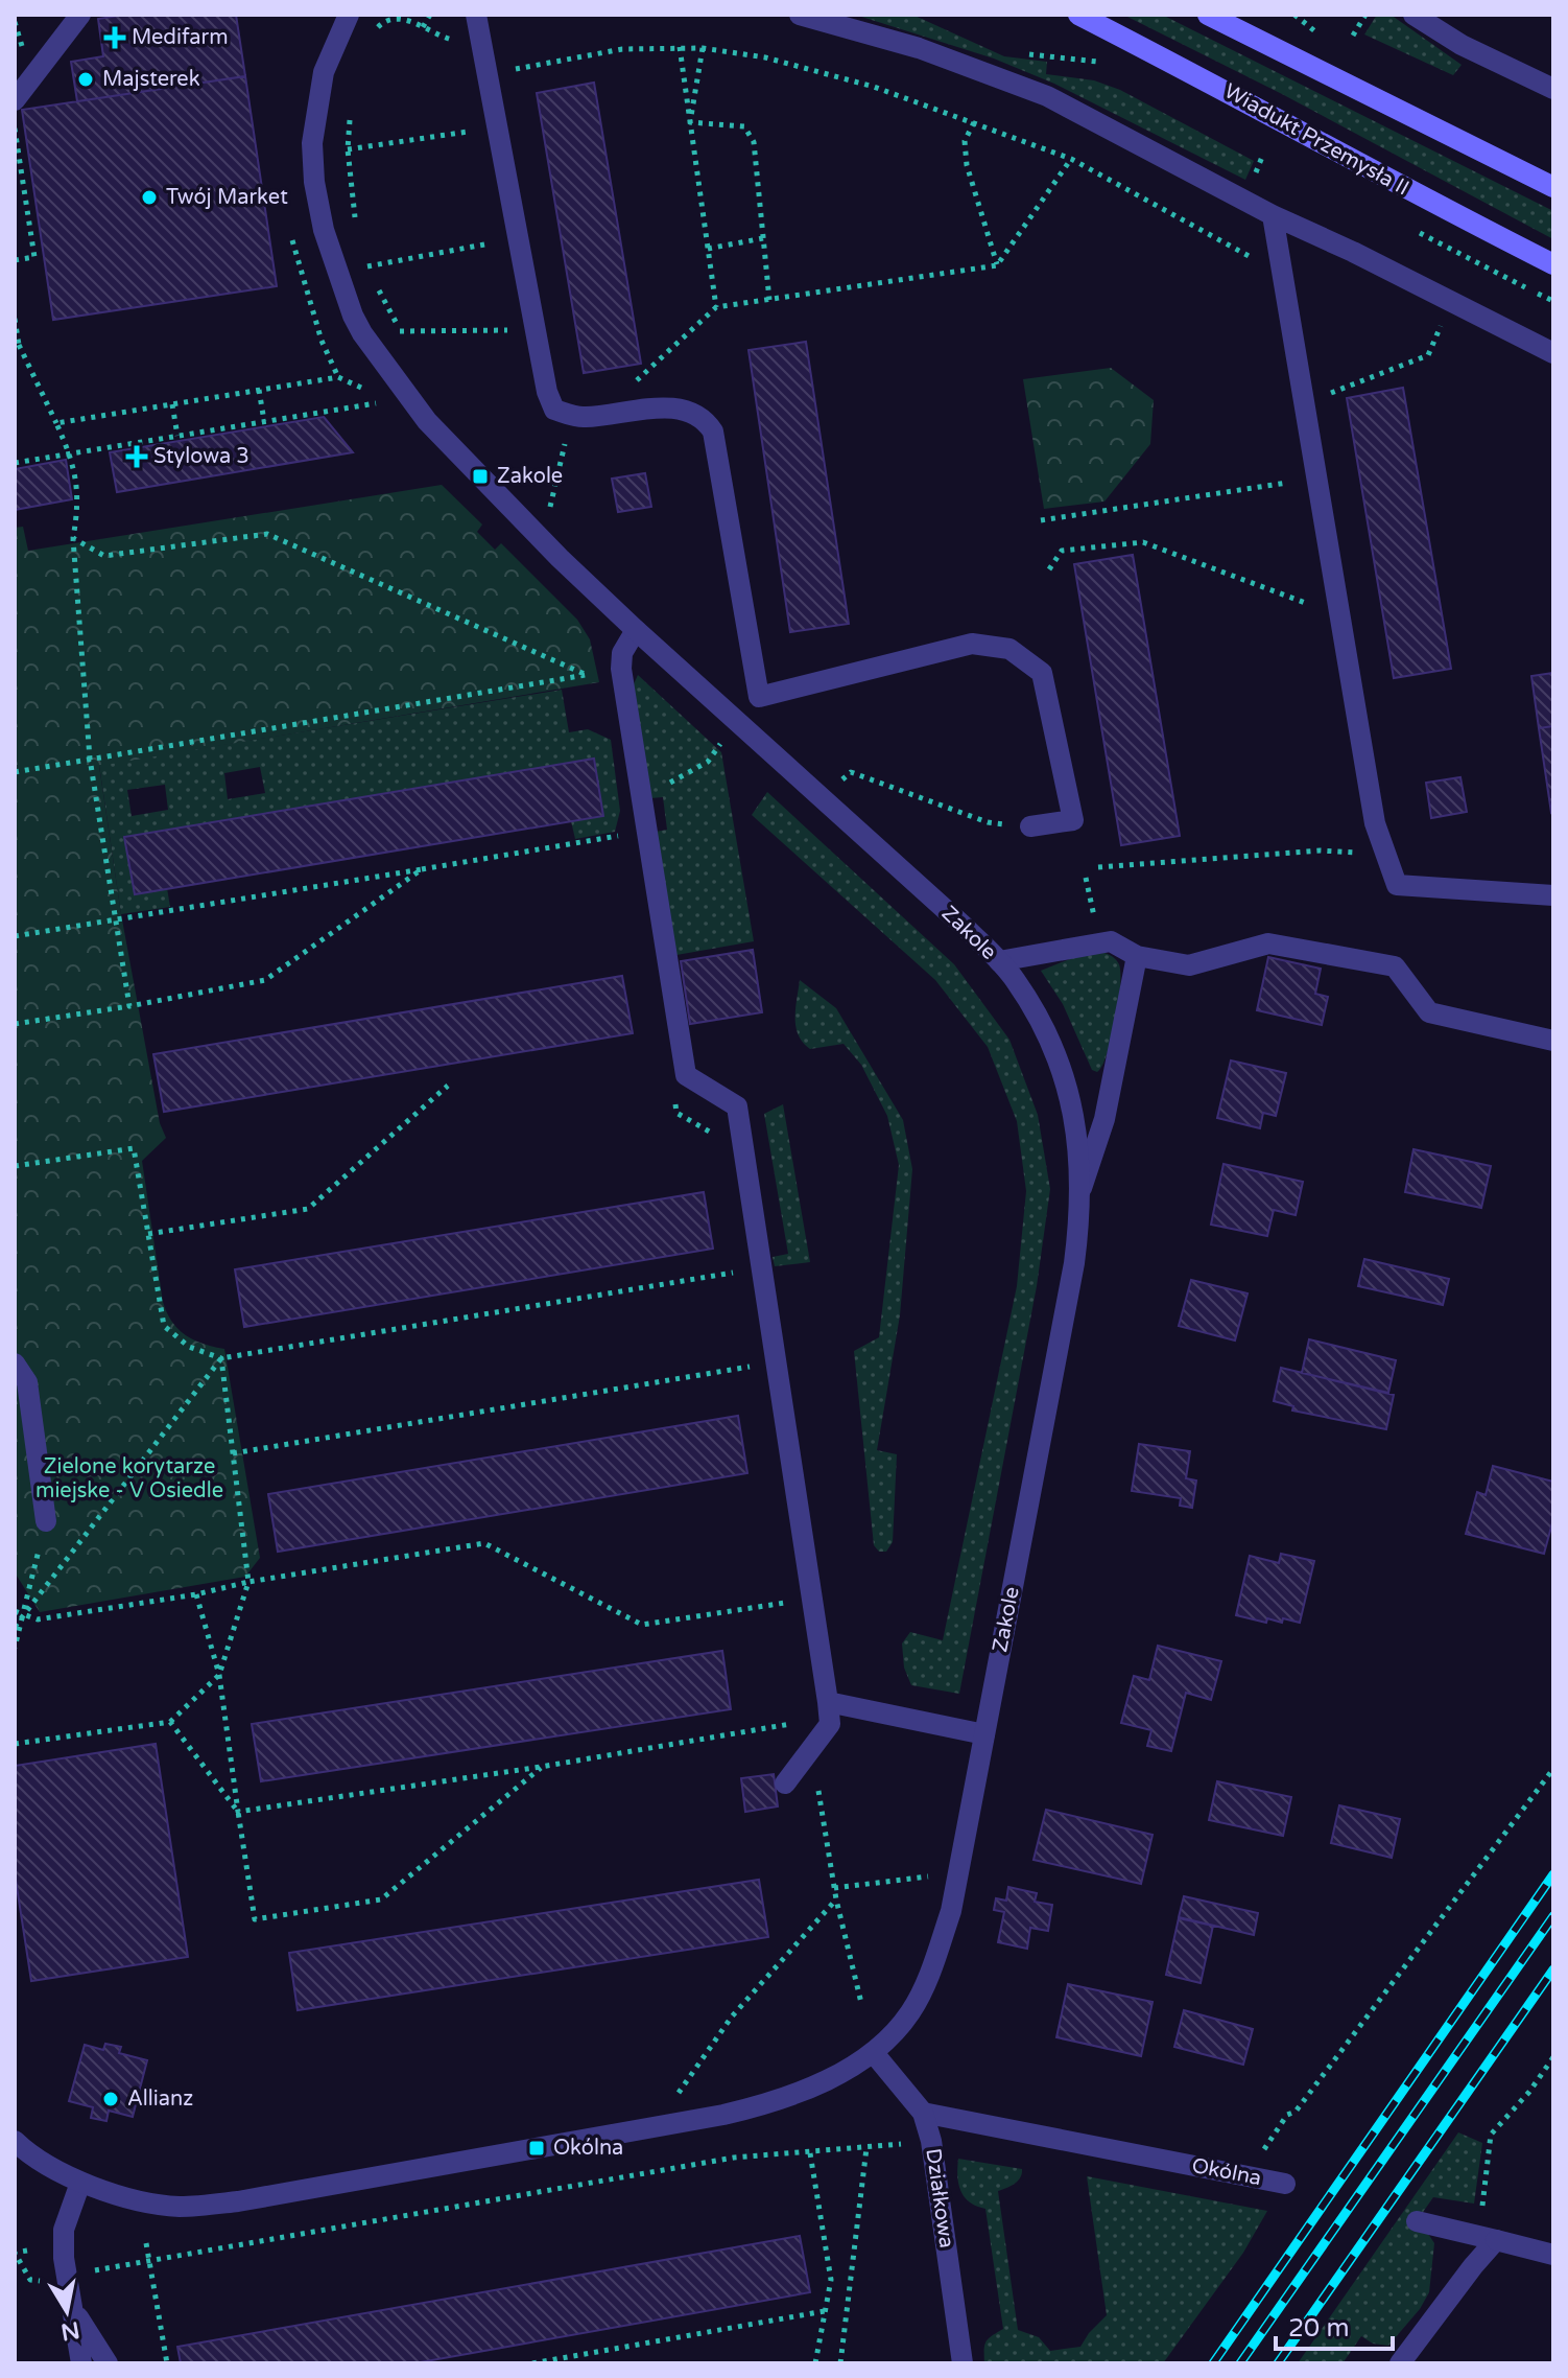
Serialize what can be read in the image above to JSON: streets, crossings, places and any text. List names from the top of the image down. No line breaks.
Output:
{"streets":{"main road":["Wiadukt Przemysła II"],"street":["Zakole","Okólna","Działkowa"]},"crossings":[["Zakole","Działkowa"],["Okólna","Działkowa"]],"parks":["Zielone korytarze miejske - V Osiedle"],"places":{"health":["Medifarm","Stylowa 3"],"other":["Majsterek","Twój Market","Allianz"],"transit":["Zakole","Okólna"]},"scale_bar":"20 m","north":"bottom"}
